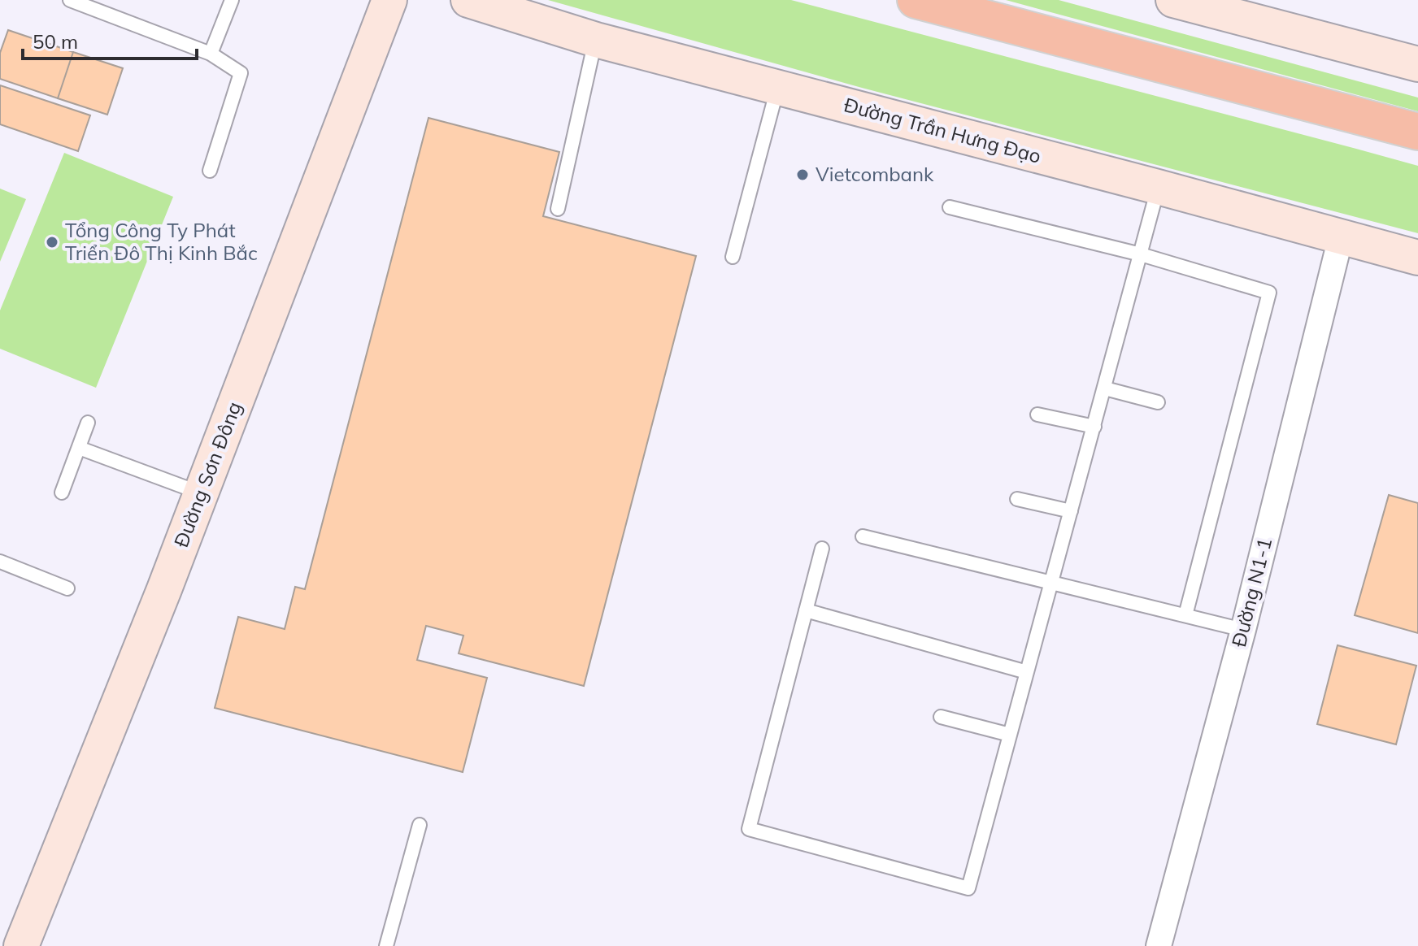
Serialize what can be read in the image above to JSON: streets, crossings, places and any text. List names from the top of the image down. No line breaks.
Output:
{"streets":{"main road":["Đường Trần Hưng Đạo","Đường Sơn Đông"],"street":["Đường N1-1"]},"crossings":[["Đường Trần Hưng Đạo","Đường N1-1"]],"places":["Vietcombank","Tổng Công Ty Phát Triển Đô Thị Kinh Bắc"],"scale_bar":"50 m"}
